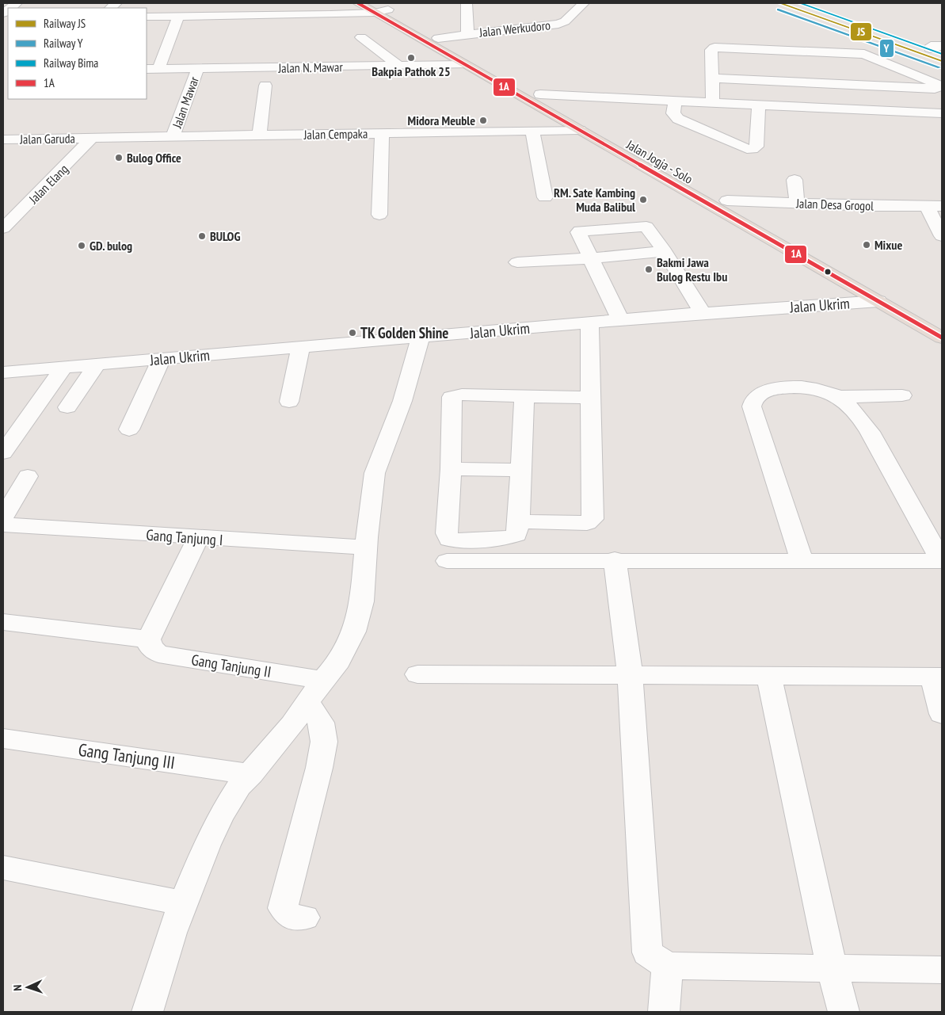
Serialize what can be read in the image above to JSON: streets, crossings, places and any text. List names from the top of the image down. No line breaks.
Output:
{"streets":{"highway":["Jalan Jogja - Solo"],"street":["Jalan Werkudoro","Jalan N. Mawar","Jalan Mawar","Jalan Cempaka","Jalan Garuda","Jalan Elang","Jalan Desa Grogol","Jalan Ukrim","Gang Tanjung I","Gang Tanjung II","Gang Tanjung III"]},"crossings":[["Jalan Werkudoro","Jalan Jogja - Solo"],["Jalan N. Mawar","Jalan Mawar"],["Jalan N. Mawar","Jalan Jogja - Solo"],["Jalan Mawar","Jalan Cempaka"],["Jalan Cempaka","Jalan Garuda"],["Jalan Cempaka","Jalan Jogja - Solo"],["Jalan Cempaka","Jalan Elang"],["Jalan Garuda","Jalan Elang"],["Jalan Jogja - Solo","Jalan Desa Grogol"],["Jalan Jogja - Solo","Jalan Ukrim"]],"places":["Bakpia Pathok 25","Midora Meuble","Bulog Office","RM. Sate Kambing Muda Balibul","BULOG","Mixue","GD. bulog","Bakmi Jawa Bulog Restu Ibu","TK Golden Shine"],"lines":["rail line JS","rail line Bima","transit line 1A","rail line Y"],"legend":["Railway JS","Railway Y","Railway Bima","1A"],"north":"left"}
